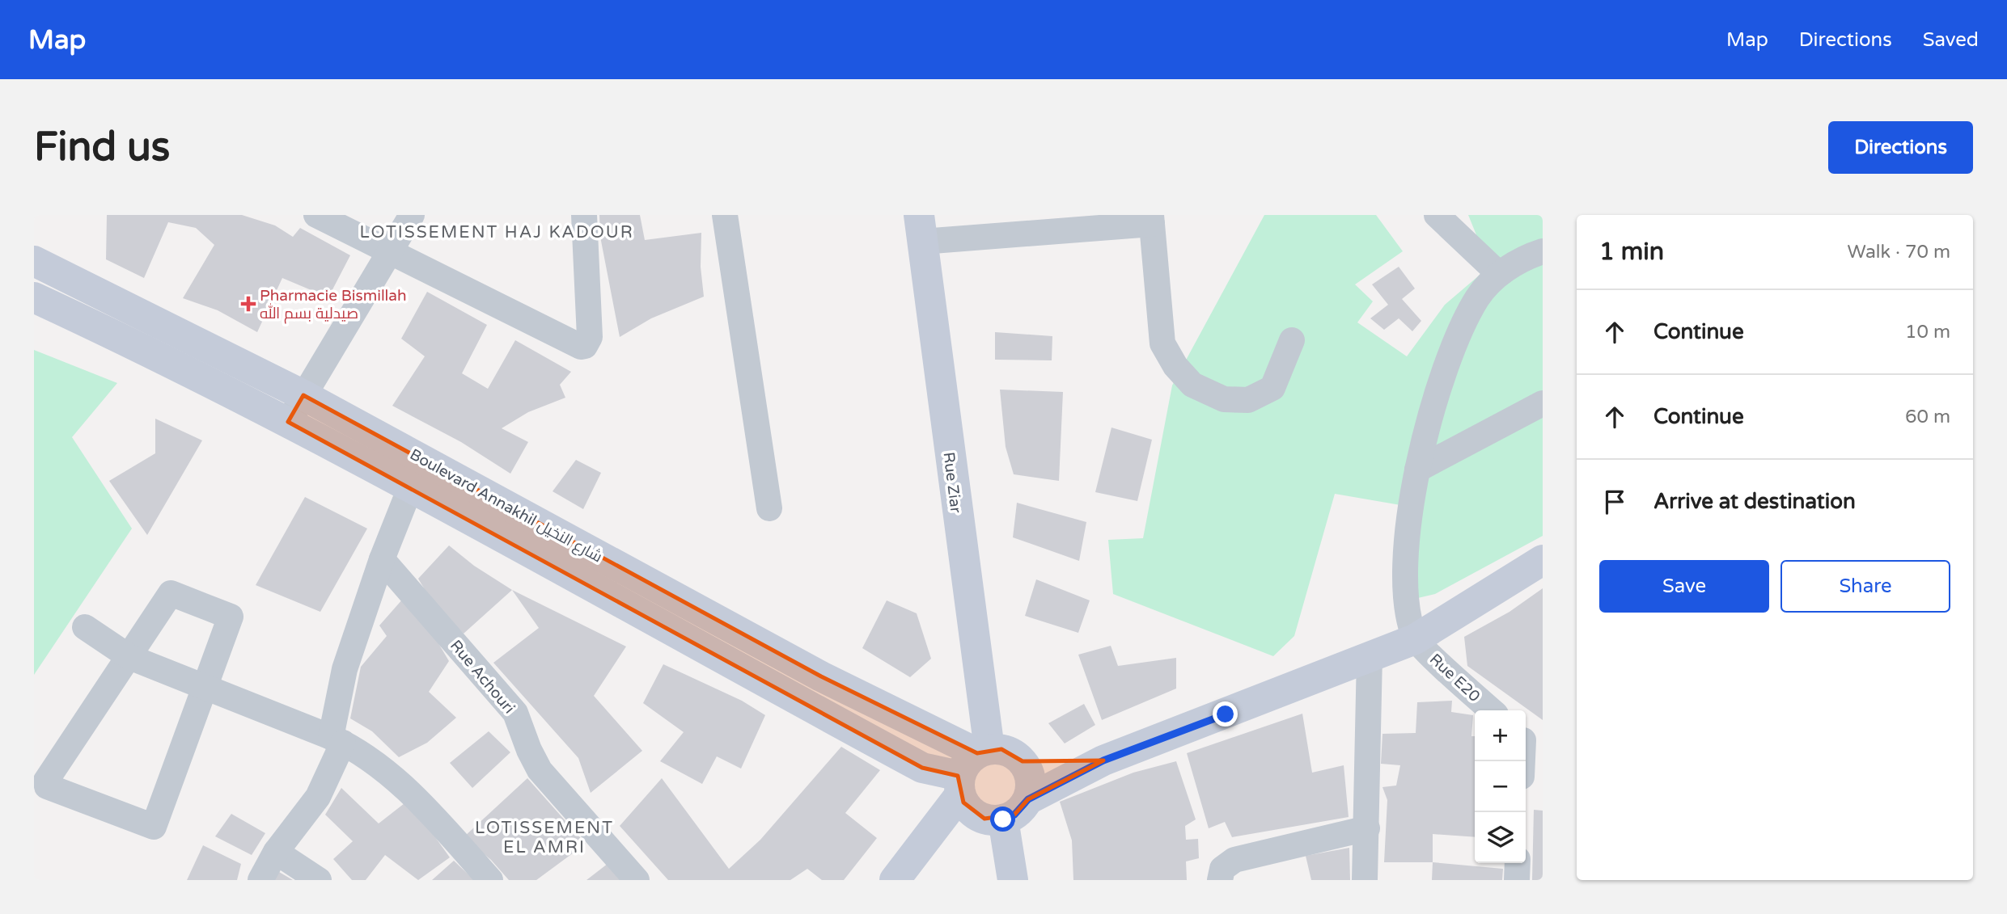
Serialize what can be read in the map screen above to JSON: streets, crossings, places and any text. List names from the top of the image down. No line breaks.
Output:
{"streets":{"main road":["Rue Ziar","Boulevard Annakhil شارع النخيل"],"street":["Rue Achouri","Rue E20"]},"crossings":[["Rue Ziar","Boulevard Annakhil شارع النخيل"]],"districts":["LOTISSEMENT HAJ KADOUR","LOTISSEMENT EL AMRI"],"places":{"health":["Pharmacie Bismillah صيدلية بسم الله"]},"page":{"header":"Map","nav":["Map","Directions","Saved"],"buttons":["Directions",["Save","Share"]],"title":"Find us","heading":["1 min","Walk · 70 m"],"list":[["Continue","10 m"],["Continue","60 m"],"Arrive at destination"],"map_buttons":["+","−"]}}
